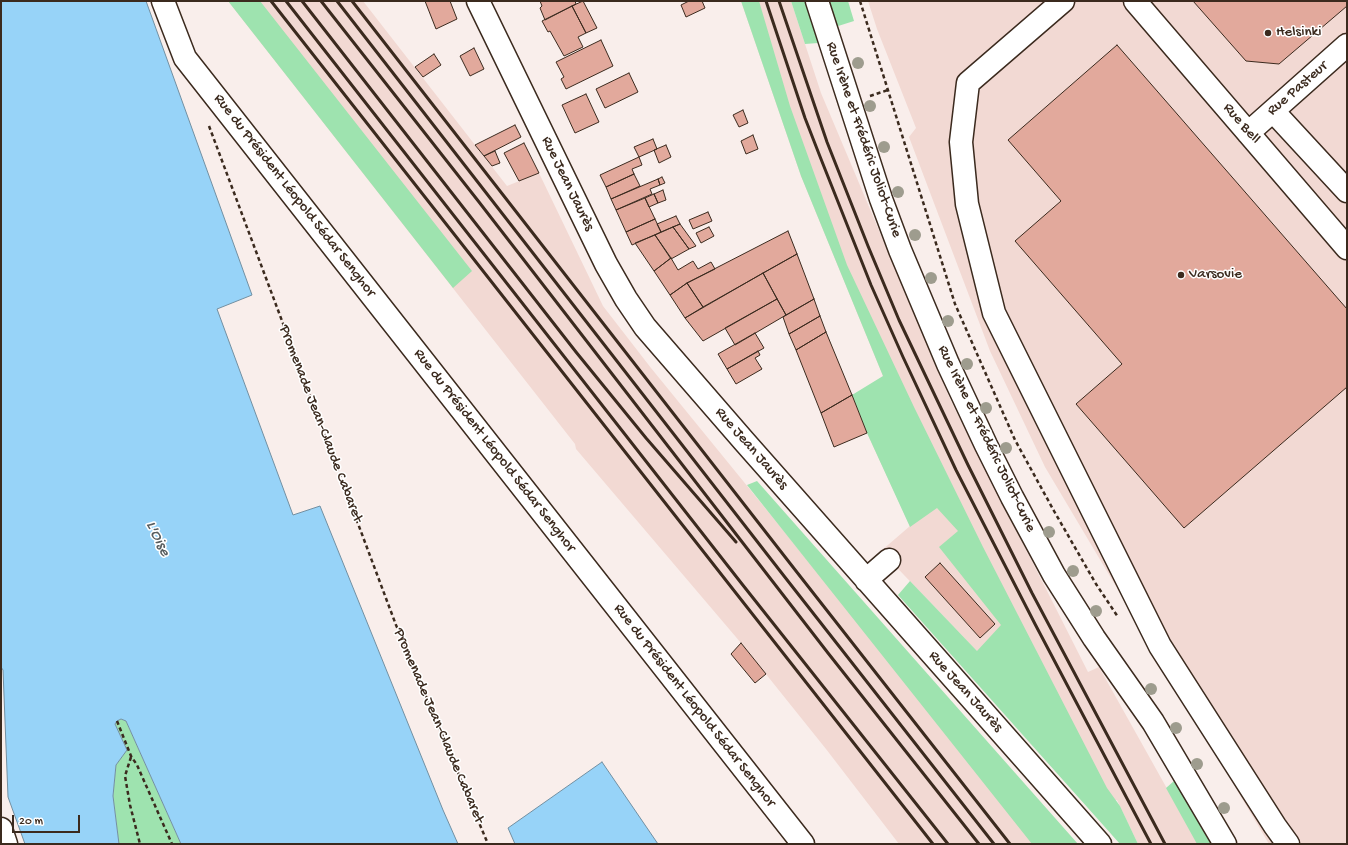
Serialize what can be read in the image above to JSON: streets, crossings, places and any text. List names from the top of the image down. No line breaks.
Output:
{"streets":{"street":["Rue Pasteur","Rue Bell","Rue Irène et Frédéric Joliot-Curie","Rue Jean Jaurès","Rue du Président Léopold Sédar Senghor"],"path":["Promenade Jean-Claude Cabaret"]},"crossings":[["Rue Pasteur","Rue Bell"]],"water":["L'Oise"],"places":["Helsinki","Varsovie"],"scale_bar":"20 m"}
